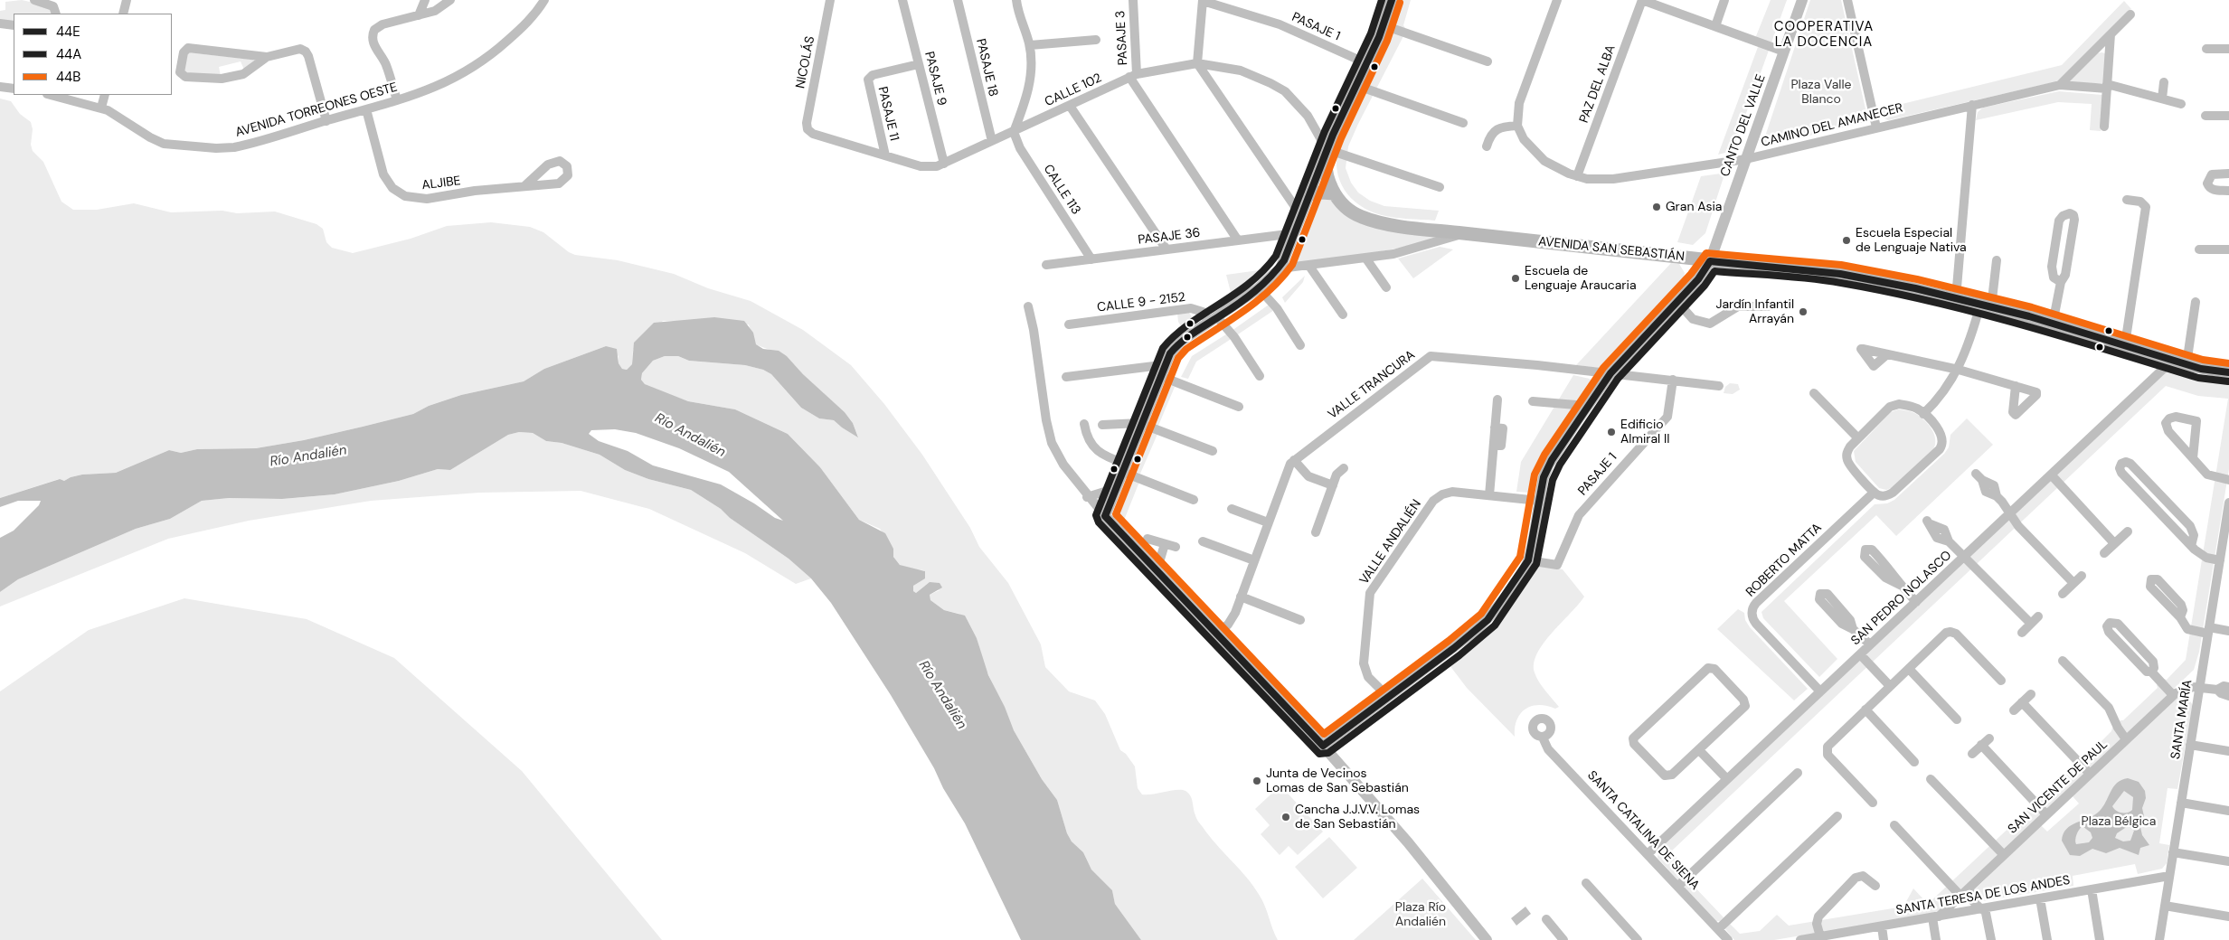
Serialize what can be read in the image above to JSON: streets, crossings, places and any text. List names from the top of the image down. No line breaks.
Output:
{"streets":{"main road":["AVENIDA SAN SEBASTIÁN"],"street":["PASAJE 1","PASAJE 3","NICOLÁS","PASAJE 18","PASAJE 9","PAZ DEL ALBA","CALLE 102","AVENIDA TORREONES OESTE","PASAJE 11","CANTO DEL VALLE","CAMINO DEL AMANECER","ALJIBE","CALLE 113","PASAJE 36","CALLE 9 - 2152","VALLE TRANCURA","VALLE ANDALIÉN","ROBERTO MATTA","SAN PEDRO NOLASCO","SANTA MARÍA","SAN VICENTE DE PAUL","SANTA CATALINA DE SIENA","SANTA TERESA DE LOS ANDES"]},"crossings":[["PASAJE 1","CANTO DEL VALLE"],["PASAJE 1","VALLE TRANCURA"],["PASAJE 3","CALLE 102"],["NICOLÁS","CALLE 102"],["PASAJE 18","CALLE 102"],["PASAJE 9","CALLE 102"],["PASAJE 9","PASAJE 11"],["PAZ DEL ALBA","CAMINO DEL AMANECER"],["CALLE 102","PASAJE 11"],["CALLE 102","CALLE 113"],["CALLE 102","AVENIDA SAN SEBASTIÁN"],["AVENIDA TORREONES OESTE","ALJIBE"],["CANTO DEL VALLE","CAMINO DEL AMANECER"],["CANTO DEL VALLE","AVENIDA SAN SEBASTIÁN"],["CANTO DEL VALLE","VALLE TRANCURA"],["CANTO DEL VALLE","VALLE ANDALIÉN"],["CALLE 113","PASAJE 36"],["AVENIDA SAN SEBASTIÁN","SAN PEDRO NOLASCO"],["ROBERTO MATTA","SAN PEDRO NOLASCO"],["SAN PEDRO NOLASCO","SANTA CATALINA DE SIENA"],["SANTA MARÍA","SAN VICENTE DE PAUL"],["SANTA MARÍA","SANTA TERESA DE LOS ANDES"],["SAN VICENTE DE PAUL","SANTA TERESA DE LOS ANDES"]],"districts":["COOPERATIVA LA DOCENCIA"],"water":["Río Andalién"],"parks":["Plaza Valle Blanco","Plaza Bélgica","Plaza Río Andalién"],"places":["Gran Asia","Escuela Especial de Lenguaje Nativa","Escuela de Lenguaje Araucaria","Jardín Infantil Arrayán","Edificio Almiral II","Junta de Vecinos Lomas de San Sebastián","Cancha J.J.V.V. Lomas de San Sebastián"],"lines":["transit line 44E","transit line 44A","transit line 44B"],"legend":["44E","44A","44B"]}
